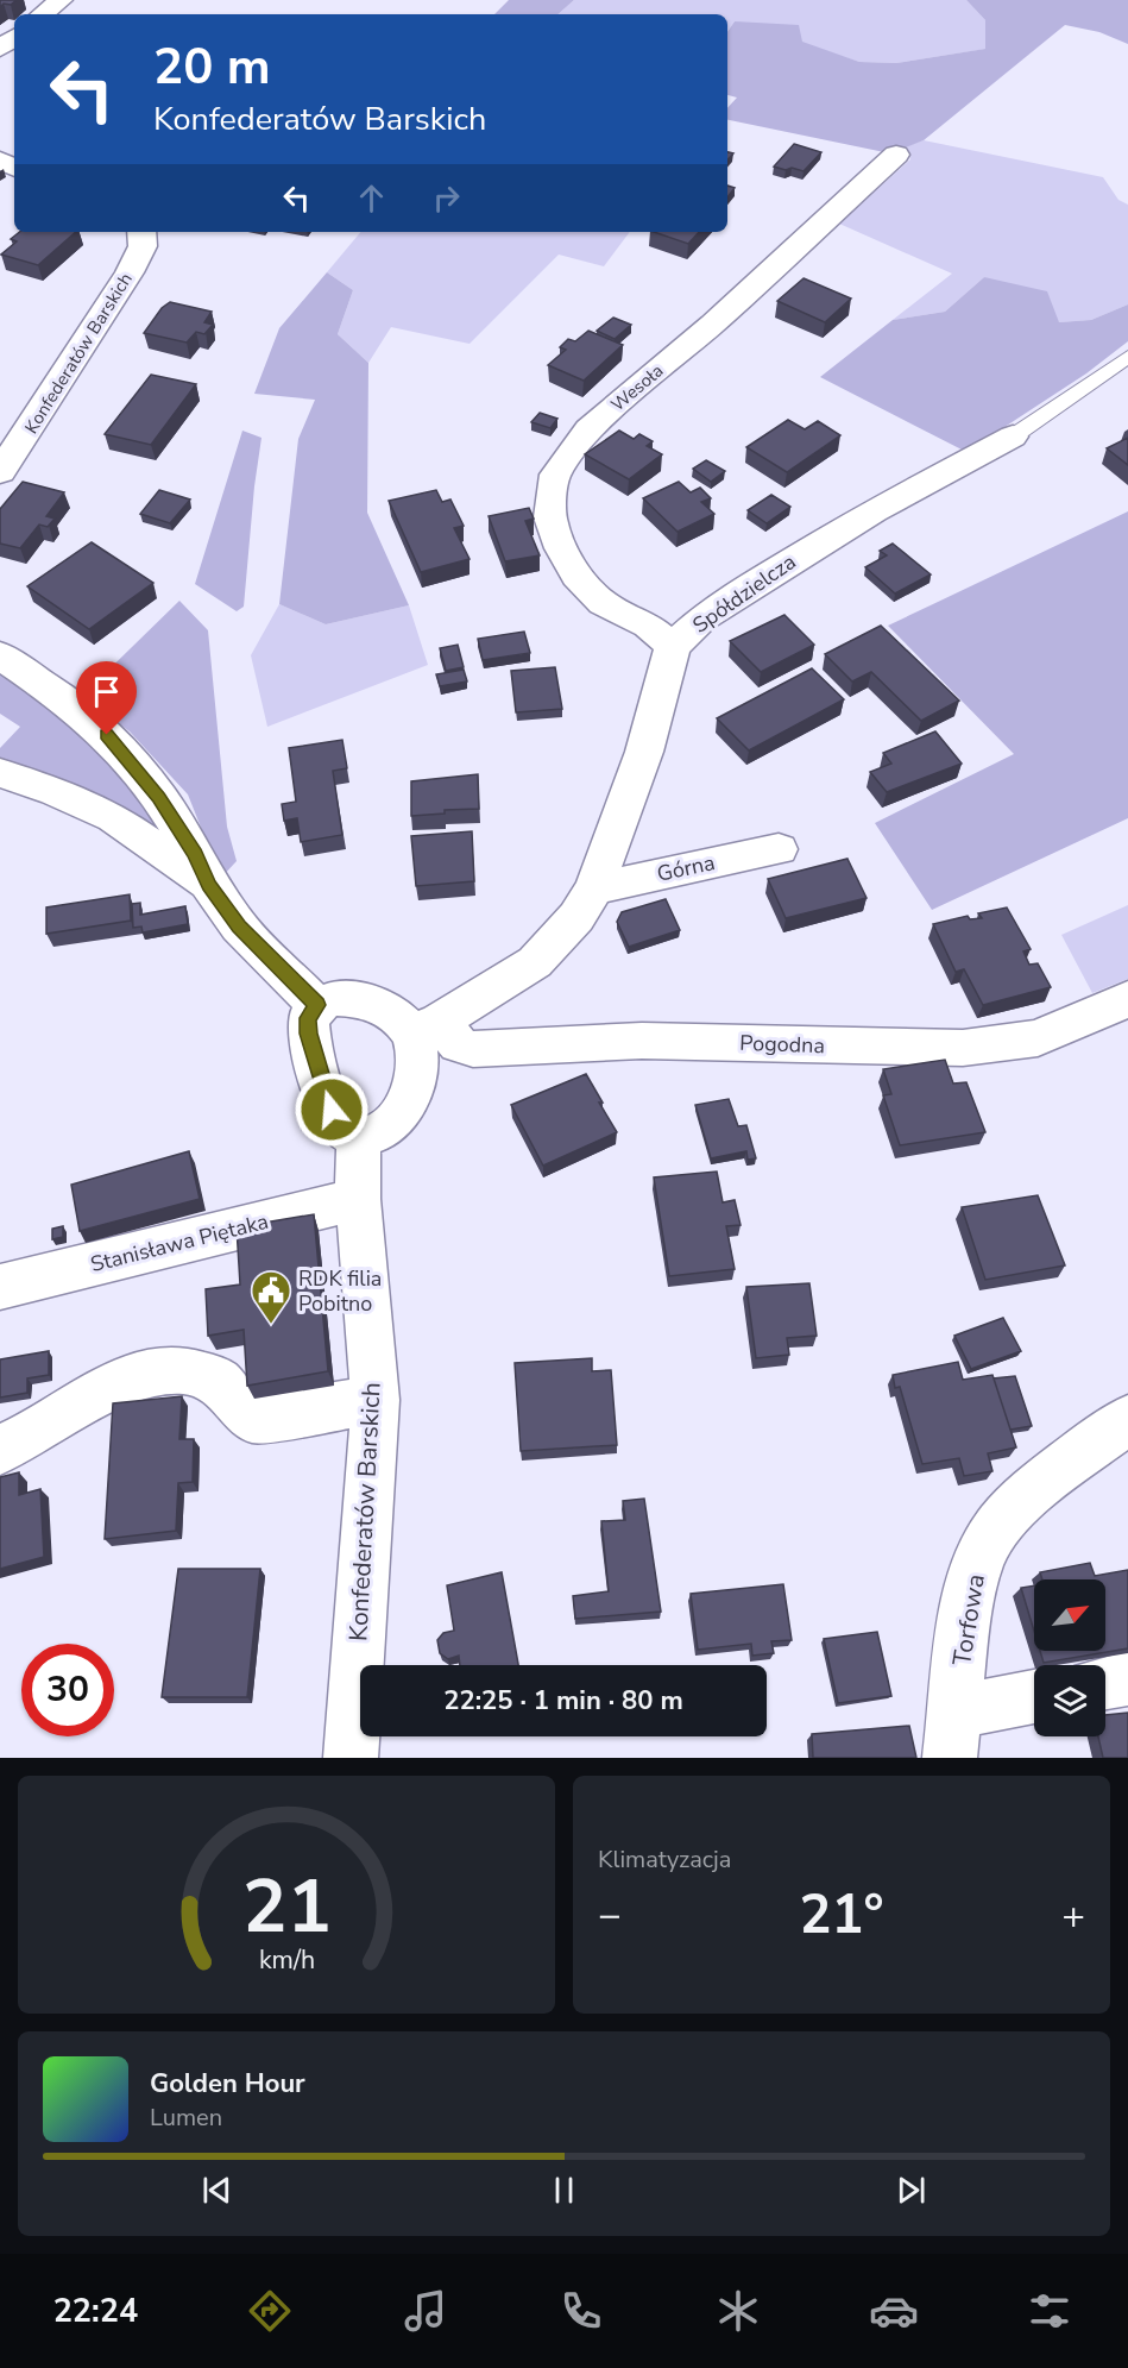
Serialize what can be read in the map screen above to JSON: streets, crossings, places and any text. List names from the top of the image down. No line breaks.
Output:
{"streets":{"street":["Konfederatów Barskich","Wesoła","Spółdzielcza","Górna","Pogodna","Stanisława Piętaka","Torfowa"]},"crossings":[["Konfederatów Barskich","Spółdzielcza"],["Konfederatów Barskich","Pogodna"],["Konfederatów Barskich","Stanisława Piętaka"],["Wesoła","Spółdzielcza"],["Spółdzielcza","Górna"],["Spółdzielcza","Pogodna"]],"places":{"public building":["RDK filia Pobitno"]},"north":"top right","page":{"turn":["20 m","Konfederatów Barskich"],"limit":"30","trip":"22:25 · 1 min · 80 m","tile":"Klimatyzacja","heat":["−","21°","+"],"song":["Golden Hour","Lumen"],"tabs":"22:24","gauge":["21","km/h"]}}
